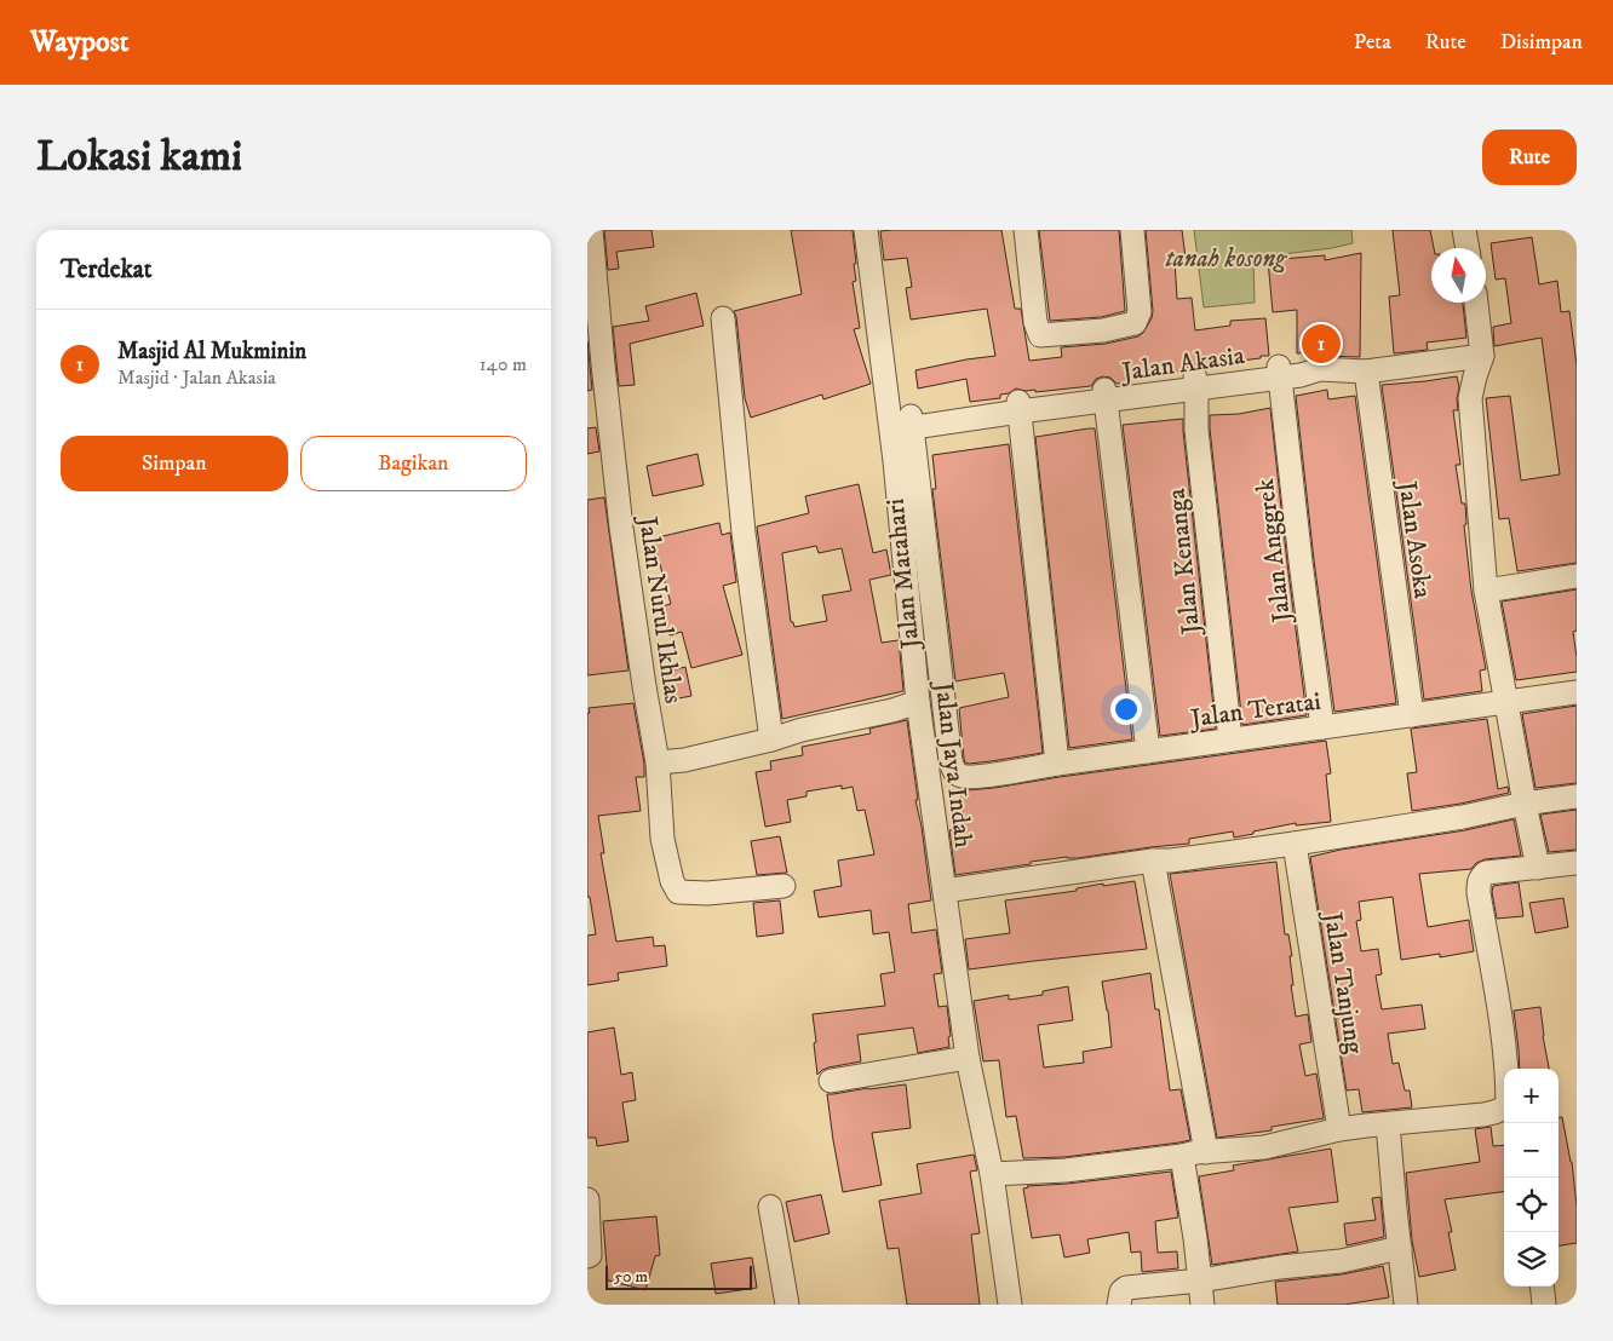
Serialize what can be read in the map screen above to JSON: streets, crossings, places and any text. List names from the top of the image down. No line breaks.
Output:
{"streets":{"street":["Jalan Akasia","Jalan Asoka","Jalan Anggrek","Jalan Kenanga","Jalan Matahari","Jalan Nurul Ikhlas","Jalan Teratai","Jalan Jaya Indah","Jalan Tanjung"]},"crossings":[["Jalan Akasia","Jalan Asoka"],["Jalan Akasia","Jalan Anggrek"],["Jalan Akasia","Jalan Kenanga"],["Jalan Akasia","Jalan Matahari"],["Jalan Akasia","Jalan Jaya Indah"],["Jalan Asoka","Jalan Teratai"],["Jalan Anggrek","Jalan Teratai"],["Jalan Kenanga","Jalan Teratai"],["Jalan Matahari","Jalan Teratai"],["Jalan Matahari","Jalan Jaya Indah"]],"parks":["tanah kosong"],"scale_bar":"50 m","north":"top","page":{"header":"Waypost","nav":["Peta","Rute","Disimpan"],"buttons":["Rute",["Simpan","Bagikan"]],"title":"Lokasi kami","heading":"Terdekat","list":[{"mark":"1","name":"Masjid Al Mukminin","note":"Masjid · Jalan Akasia","value":"140 m"}],"pins":"1","map_buttons":["+","−"],"scale":"50 m"}}
